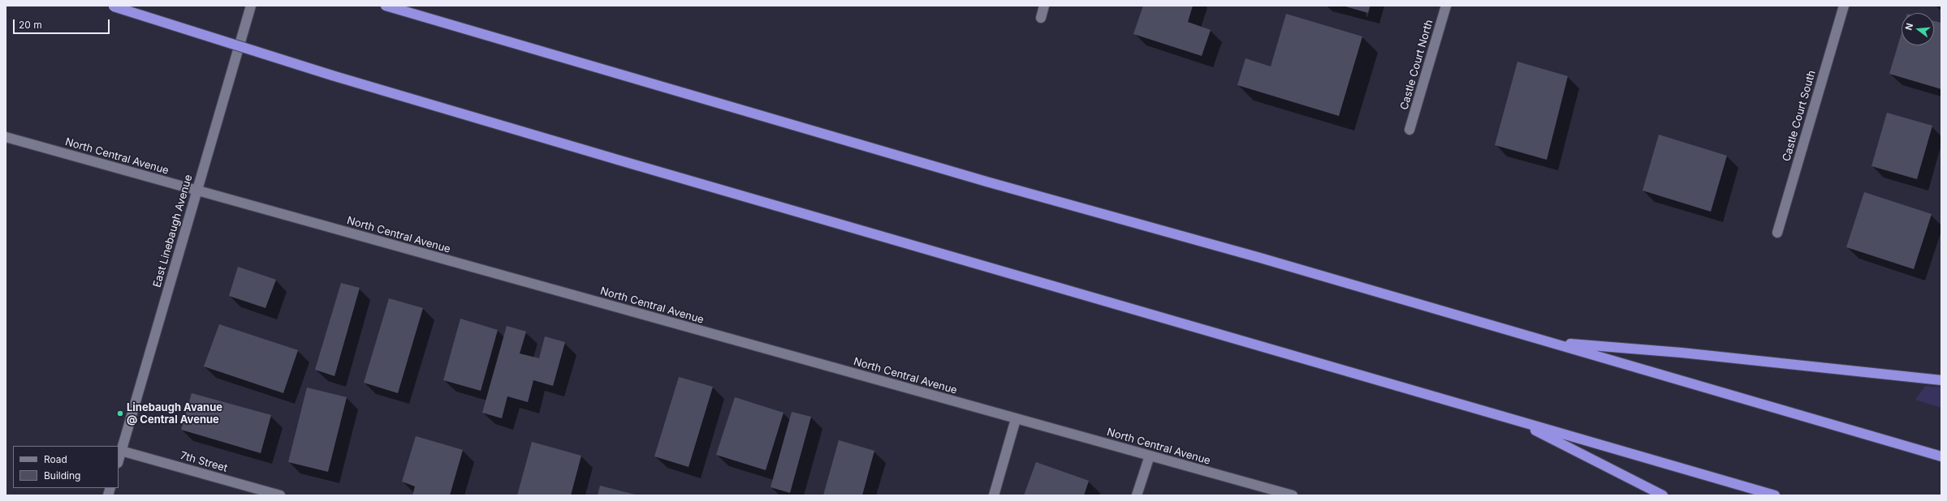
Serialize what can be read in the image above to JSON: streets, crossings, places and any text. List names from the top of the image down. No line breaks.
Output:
{"streets":{"street":["Castle Court North","Castle Court South","North Central Avenue","East Linebaugh Avenue","7th Street"]},"crossings":[["North Central Avenue","East Linebaugh Avenue"],["East Linebaugh Avenue","7th Street"]],"places":["Linebaugh Avanue @ Central Avenue"],"legend":["Road","Building"],"scale_bar":"20 m","north":"left"}
